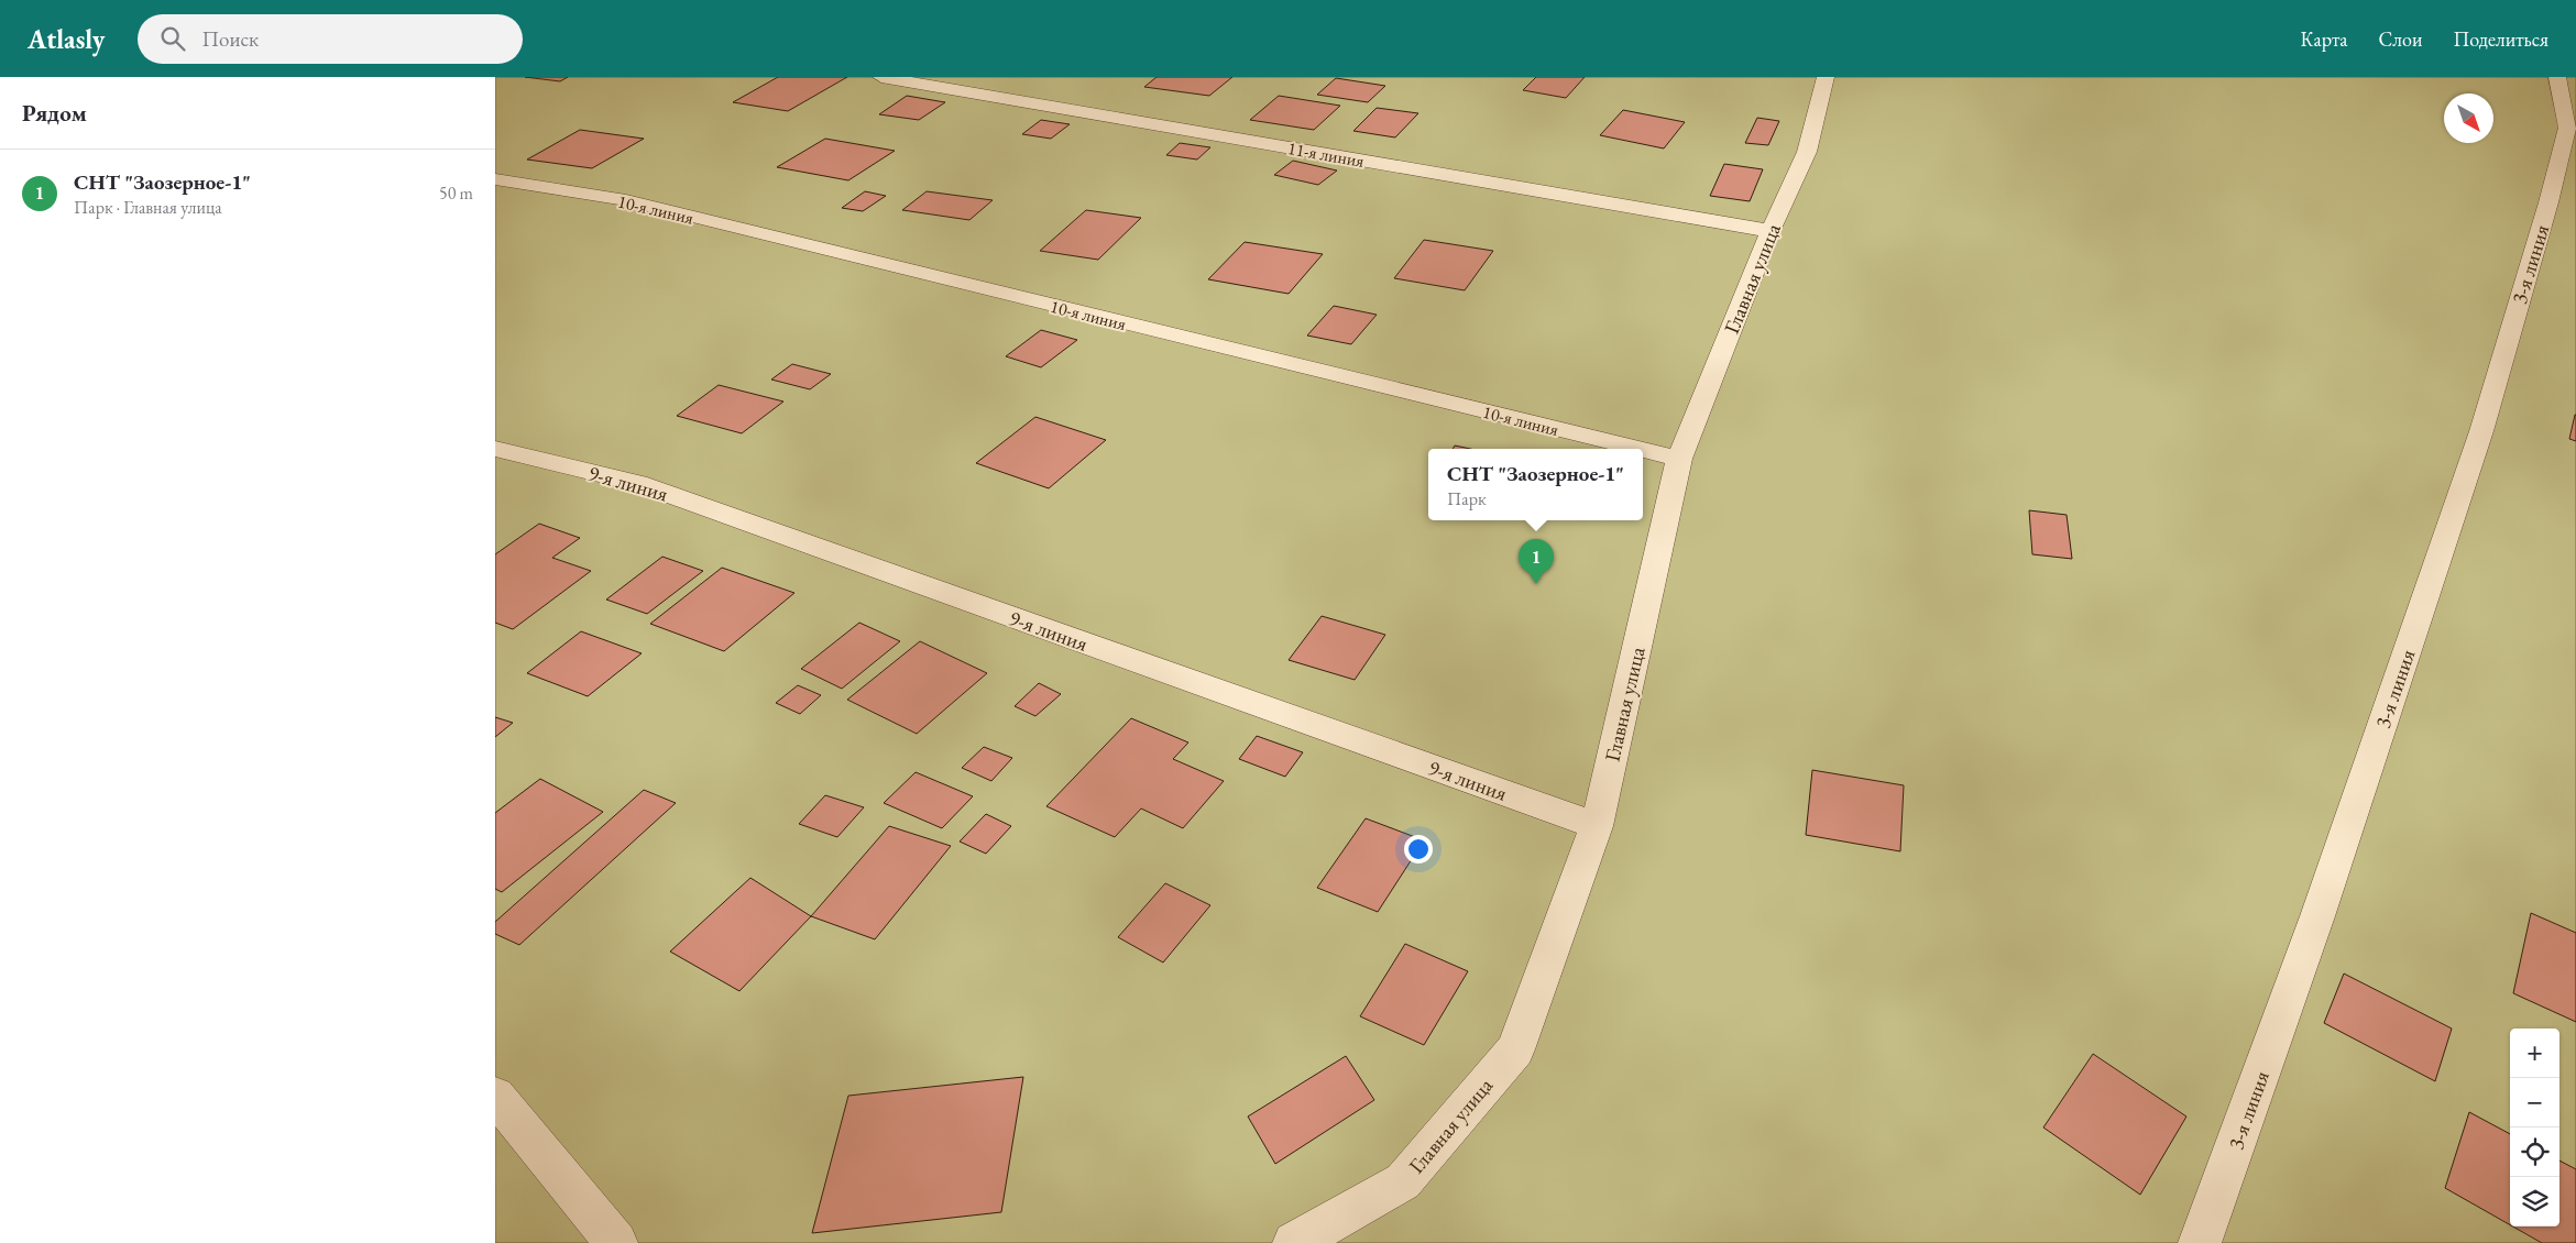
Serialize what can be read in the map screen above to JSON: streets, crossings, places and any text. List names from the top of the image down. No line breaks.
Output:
{"streets":{"street":["11-я линия","10-я линия","3-я линия","Главная улица","9-я линия"]},"crossings":[["11-я линия","Главная улица"],["10-я линия","Главная улица"],["Главная улица","9-я линия"]],"north":"bottom right","page":{"header":"Atlasly","search":"Поиск","nav":["Карта","Слои","Поделиться"],"heading":"Рядом","list":[{"mark":"1","name":"СНТ \"Заозерное-1\"","note":"Парк · Главная улица","value":"50 m"}],"popup":["СНТ \"Заозерное-1\"","Парк"],"pins":"1","map_buttons":["+","−"]}}
